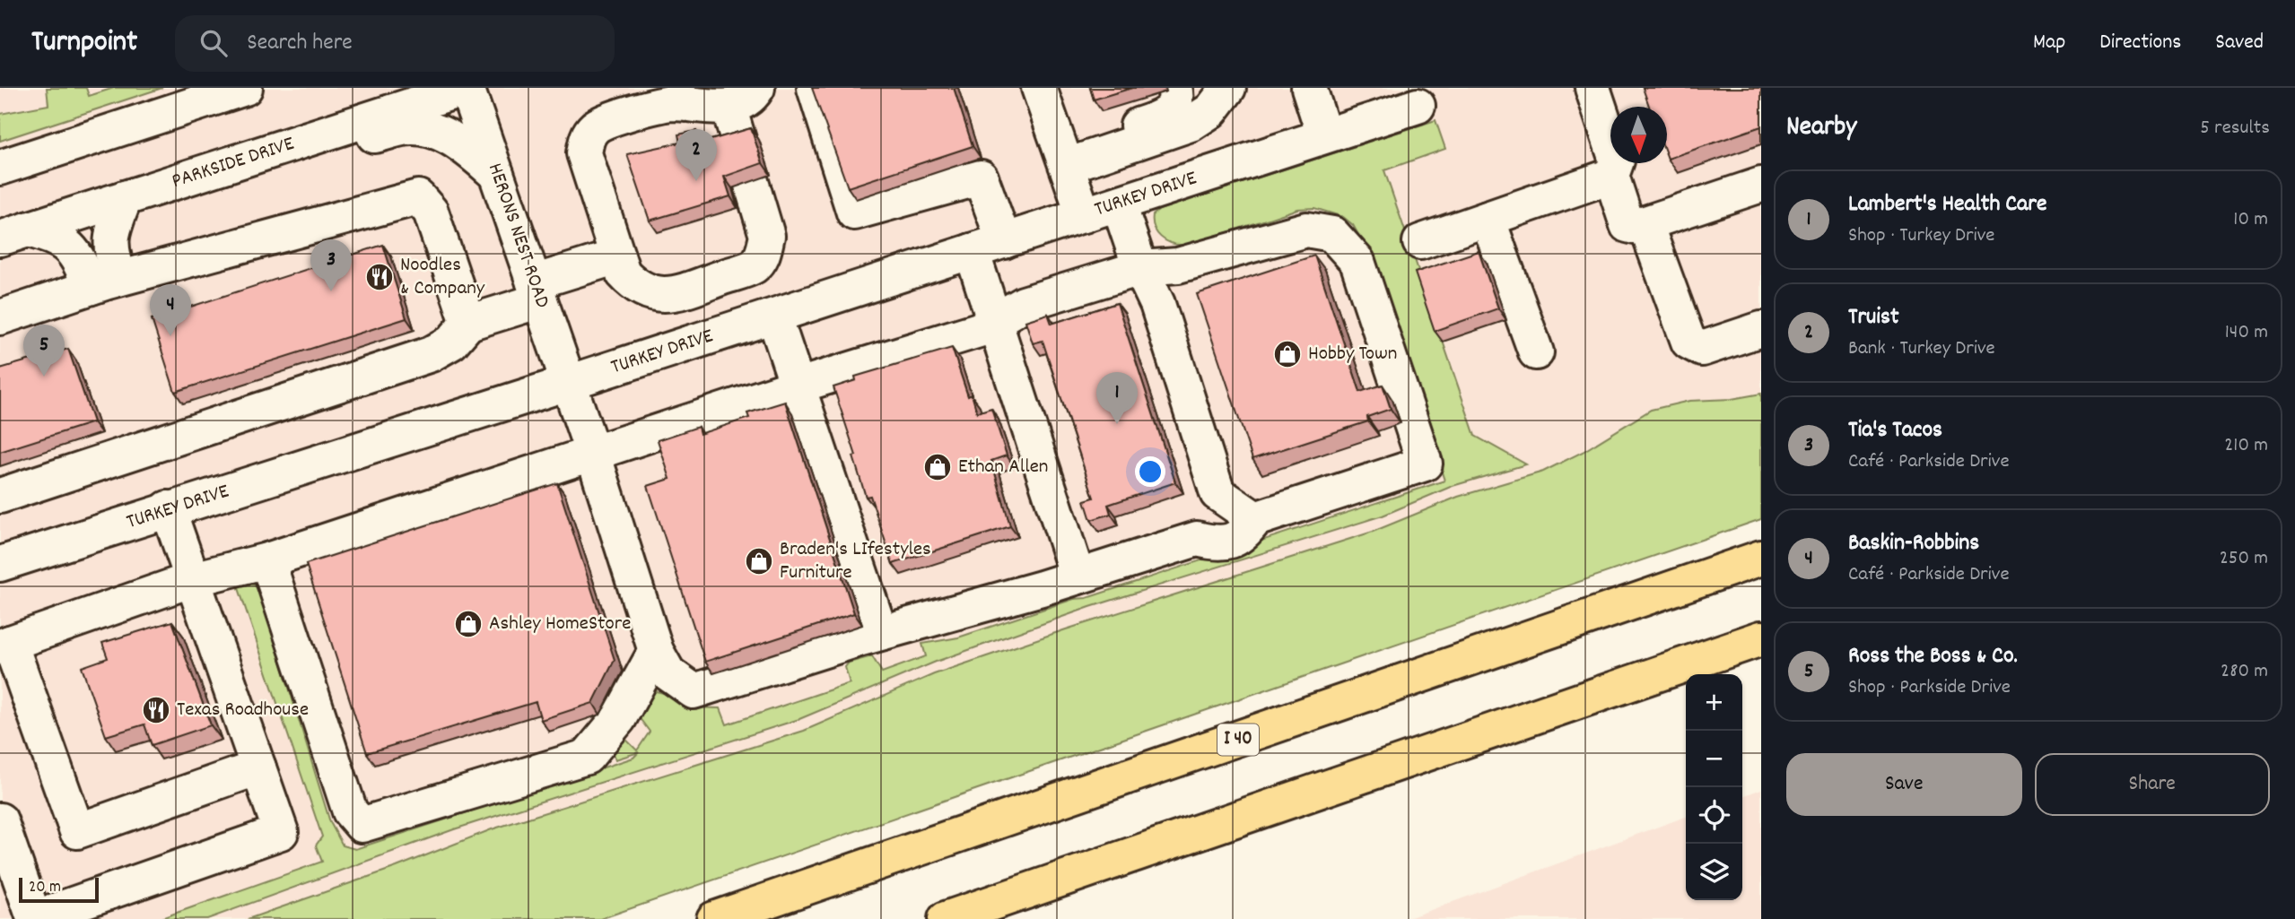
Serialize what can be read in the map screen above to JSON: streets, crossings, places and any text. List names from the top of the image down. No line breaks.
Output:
{"streets":{"highway":["I 40"],"street":["PARKSIDE DRIVE","TURKEY DRIVE","HERONS NEST ROAD"]},"crossings":[["PARKSIDE DRIVE","HERONS NEST ROAD"],["TURKEY DRIVE","HERONS NEST ROAD"]],"places":{"restaurant":["Noodles & Company","Texas Roadhouse"],"shop":["Hobby Town","Ethan Allen","Braden's LIfestyles Furniture","Ashley HomeStore"]},"scale_bar":"20 m","north":"bottom","page":{"header":"Turnpoint","search":"Search here","nav":["Map","Directions","Saved"],"heading":["Nearby","5 results"],"pins":["2","3","4","5","1"],"list":[{"mark":"1","name":"Lambert's Health Care","note":"Shop · Turkey Drive","value":"10 m"},{"mark":"2","name":"Truist","note":"Bank · Turkey Drive","value":"140 m"},{"mark":"3","name":"Tia's Tacos","note":"Café · Parkside Drive","value":"210 m"},{"mark":"4","name":"Baskin-Robbins","note":"Café · Parkside Drive","value":"250 m"},{"mark":"5","name":"Ross the Boss & Co.","note":"Shop · Parkside Drive","value":"280 m"}],"map_buttons":["+","−"],"buttons":["Save","Share"],"scale":"20 m"}}
